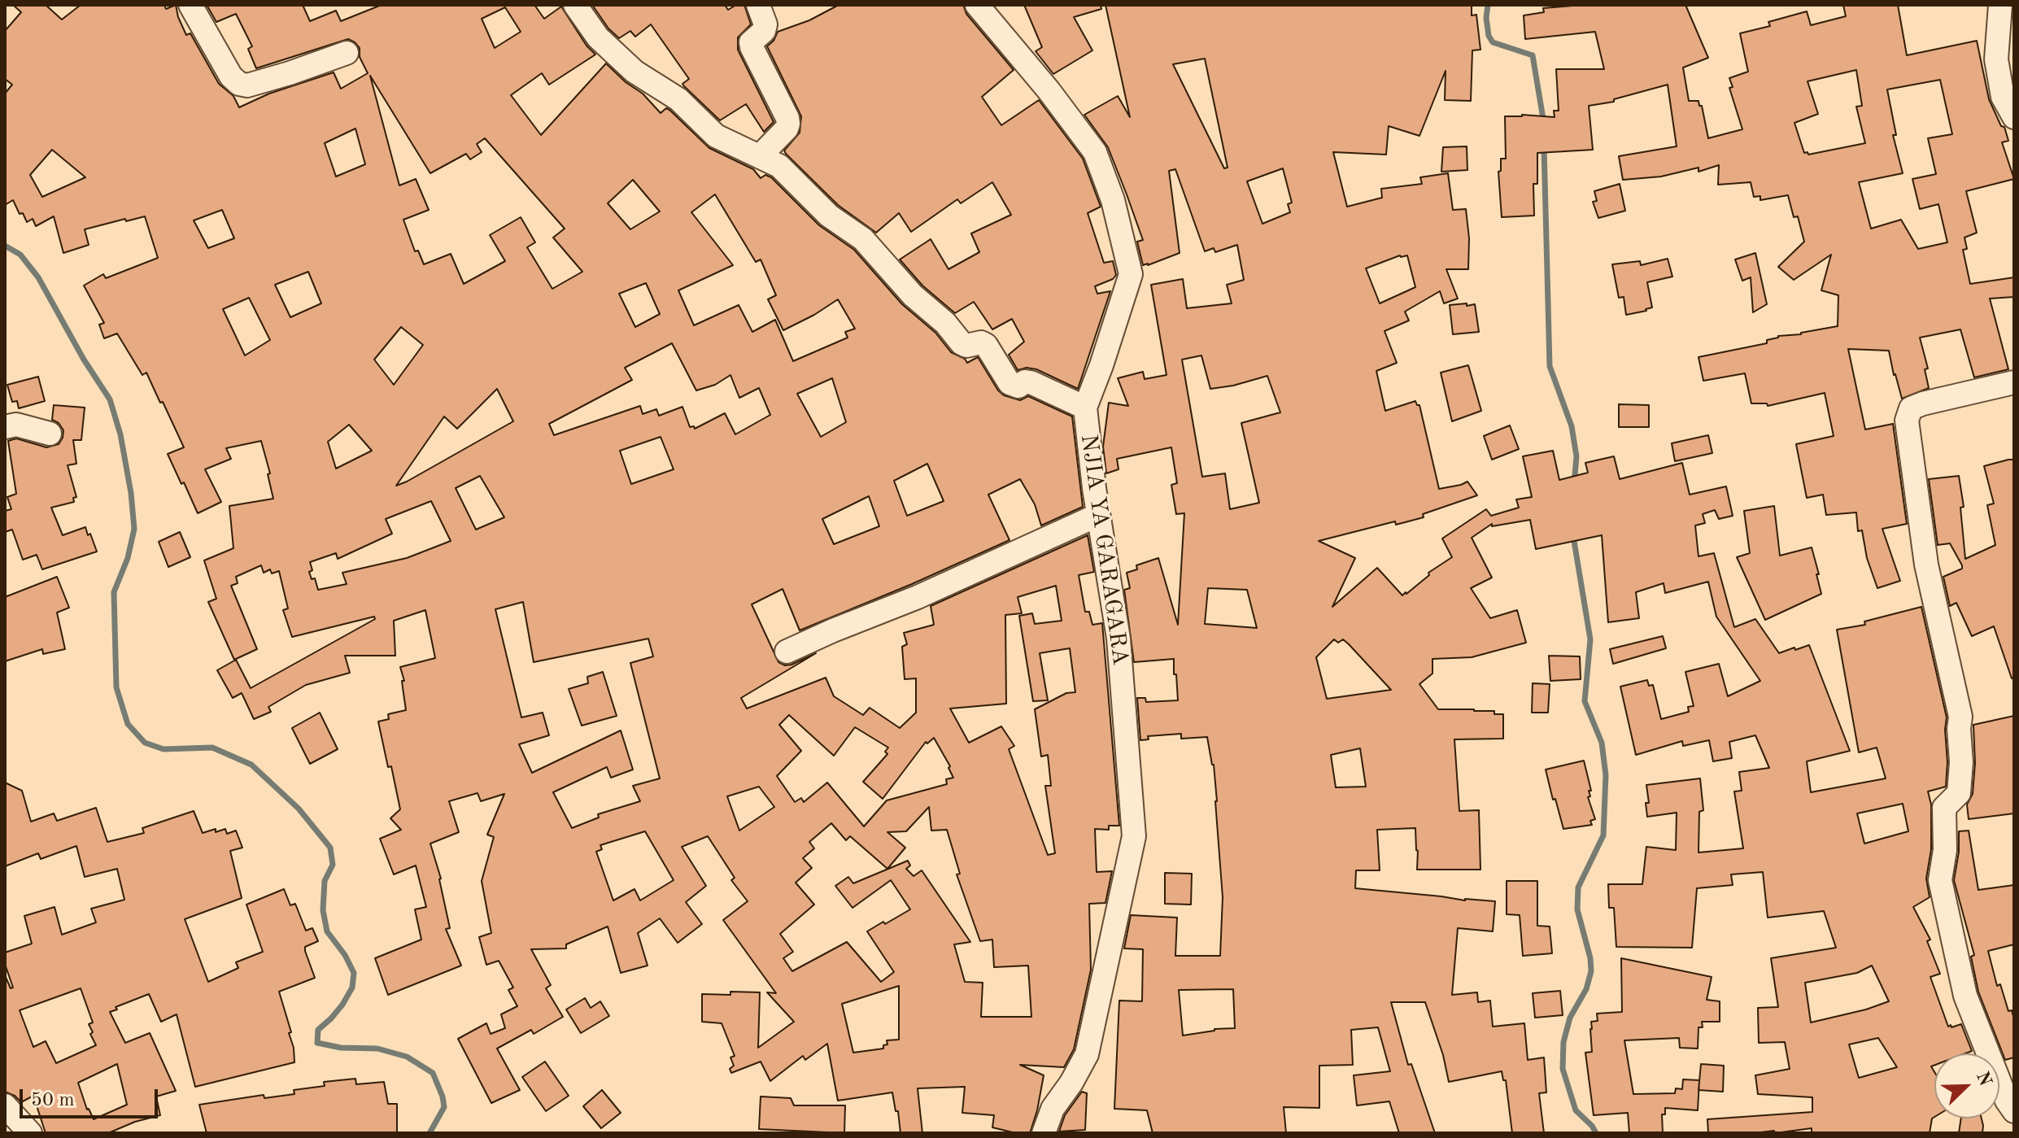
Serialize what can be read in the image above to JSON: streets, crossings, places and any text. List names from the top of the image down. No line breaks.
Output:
{"streets":{"street":["NJIA YA GARAGARA"]},"scale_bar":"50 m","north":"top right"}
